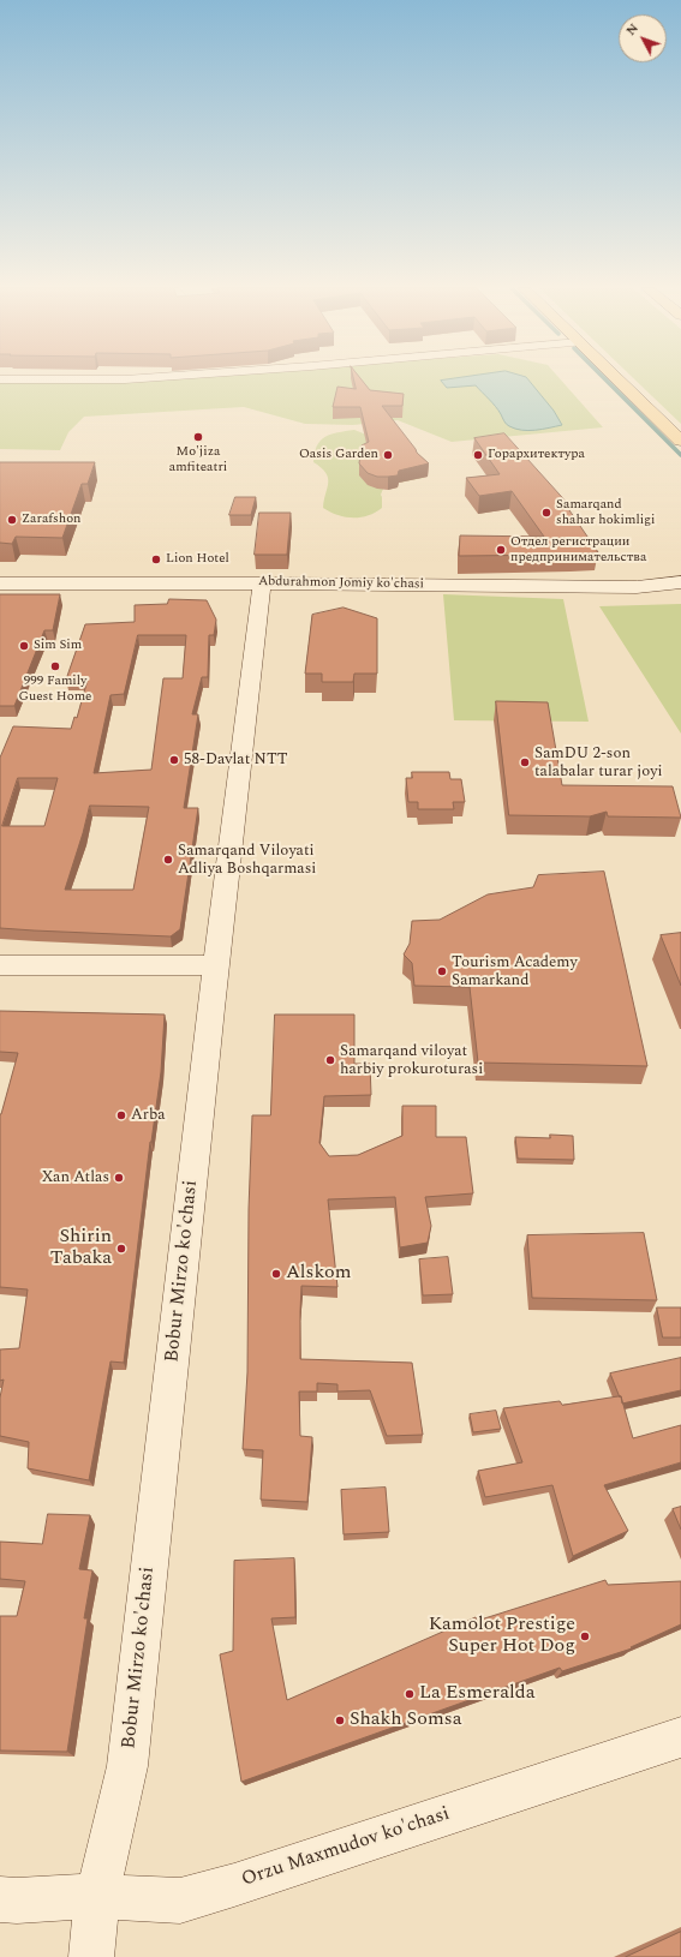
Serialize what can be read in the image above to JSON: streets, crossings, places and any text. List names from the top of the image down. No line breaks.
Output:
{"streets":{"main road":["Abdurahmon Jomiy ko'chasi","Bobur Mirzo ko'chasi","Orzu Maxmudov ko'chasi"]},"crossings":[["Abdurahmon Jomiy ko'chasi","Bobur Mirzo ko'chasi"],["Bobur Mirzo ko'chasi","Orzu Maxmudov ko'chasi"]],"places":["Mo'jiza amfiteatri","Oasis Garden","Горархитектура","Samarqand shahar hokimligi","Zarafshon","Отдел регистрации предпринимательства","Lion Hotel","Sim Sim","999 Family Guest Home","58-Davlat NTT","SamDU 2-son talabalar turar joyi","Samarqand Viloyati Adliya Boshqarmasi","Tourism Academy Samarkand","Samarqand viloyat harbiy prokuroturasi","Arba","Xan Atlas","Shirin Tabaka","Alskom","Kamolot Prestige Super Hot Dog","La Esmeralda","Shakh Somsa"],"north":"top left"}
